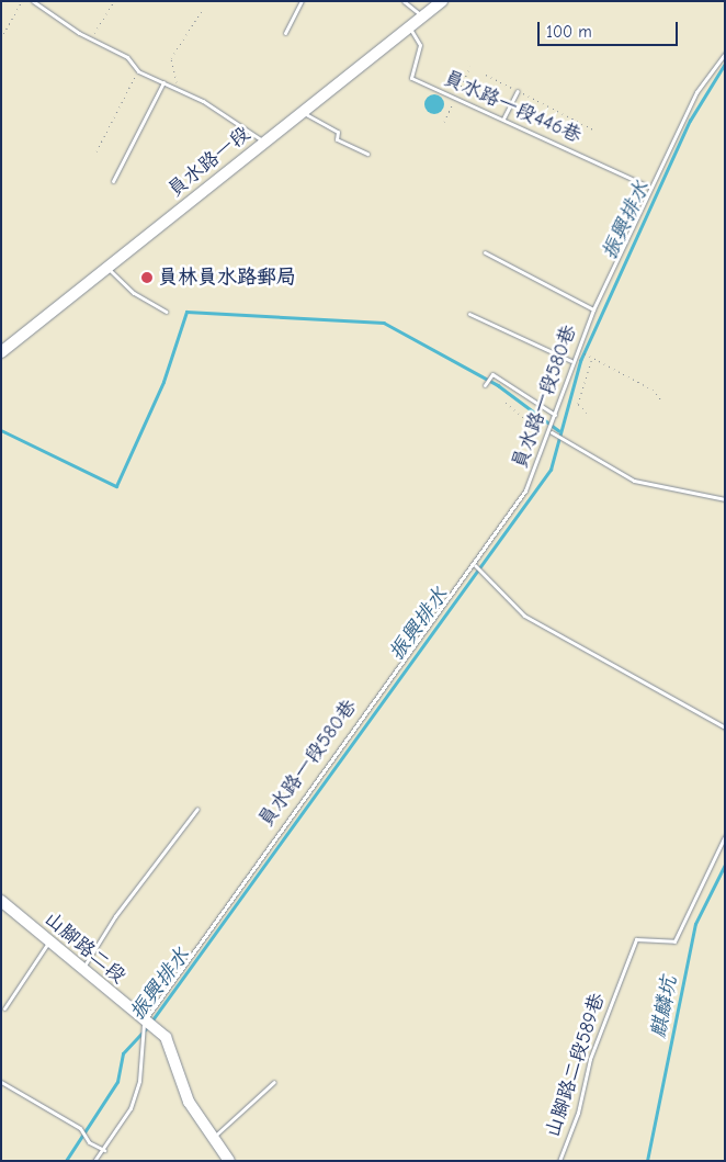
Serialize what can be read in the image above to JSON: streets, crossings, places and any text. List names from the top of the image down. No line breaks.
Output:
{"streets":{"street":["員水路一段","山腳路二段"],"lane":["員水路一段446巷","員水路一段580巷","山腳路二段589巷"]},"crossings":[["員水路一段446巷","員水路一段"],["員水路一段446巷","員水路一段580巷"],["員水路一段580巷","山腳路二段"]],"water":["振興排水","麒麟坑"],"places":["員林員水路郵局"],"scale_bar":"100 m"}
